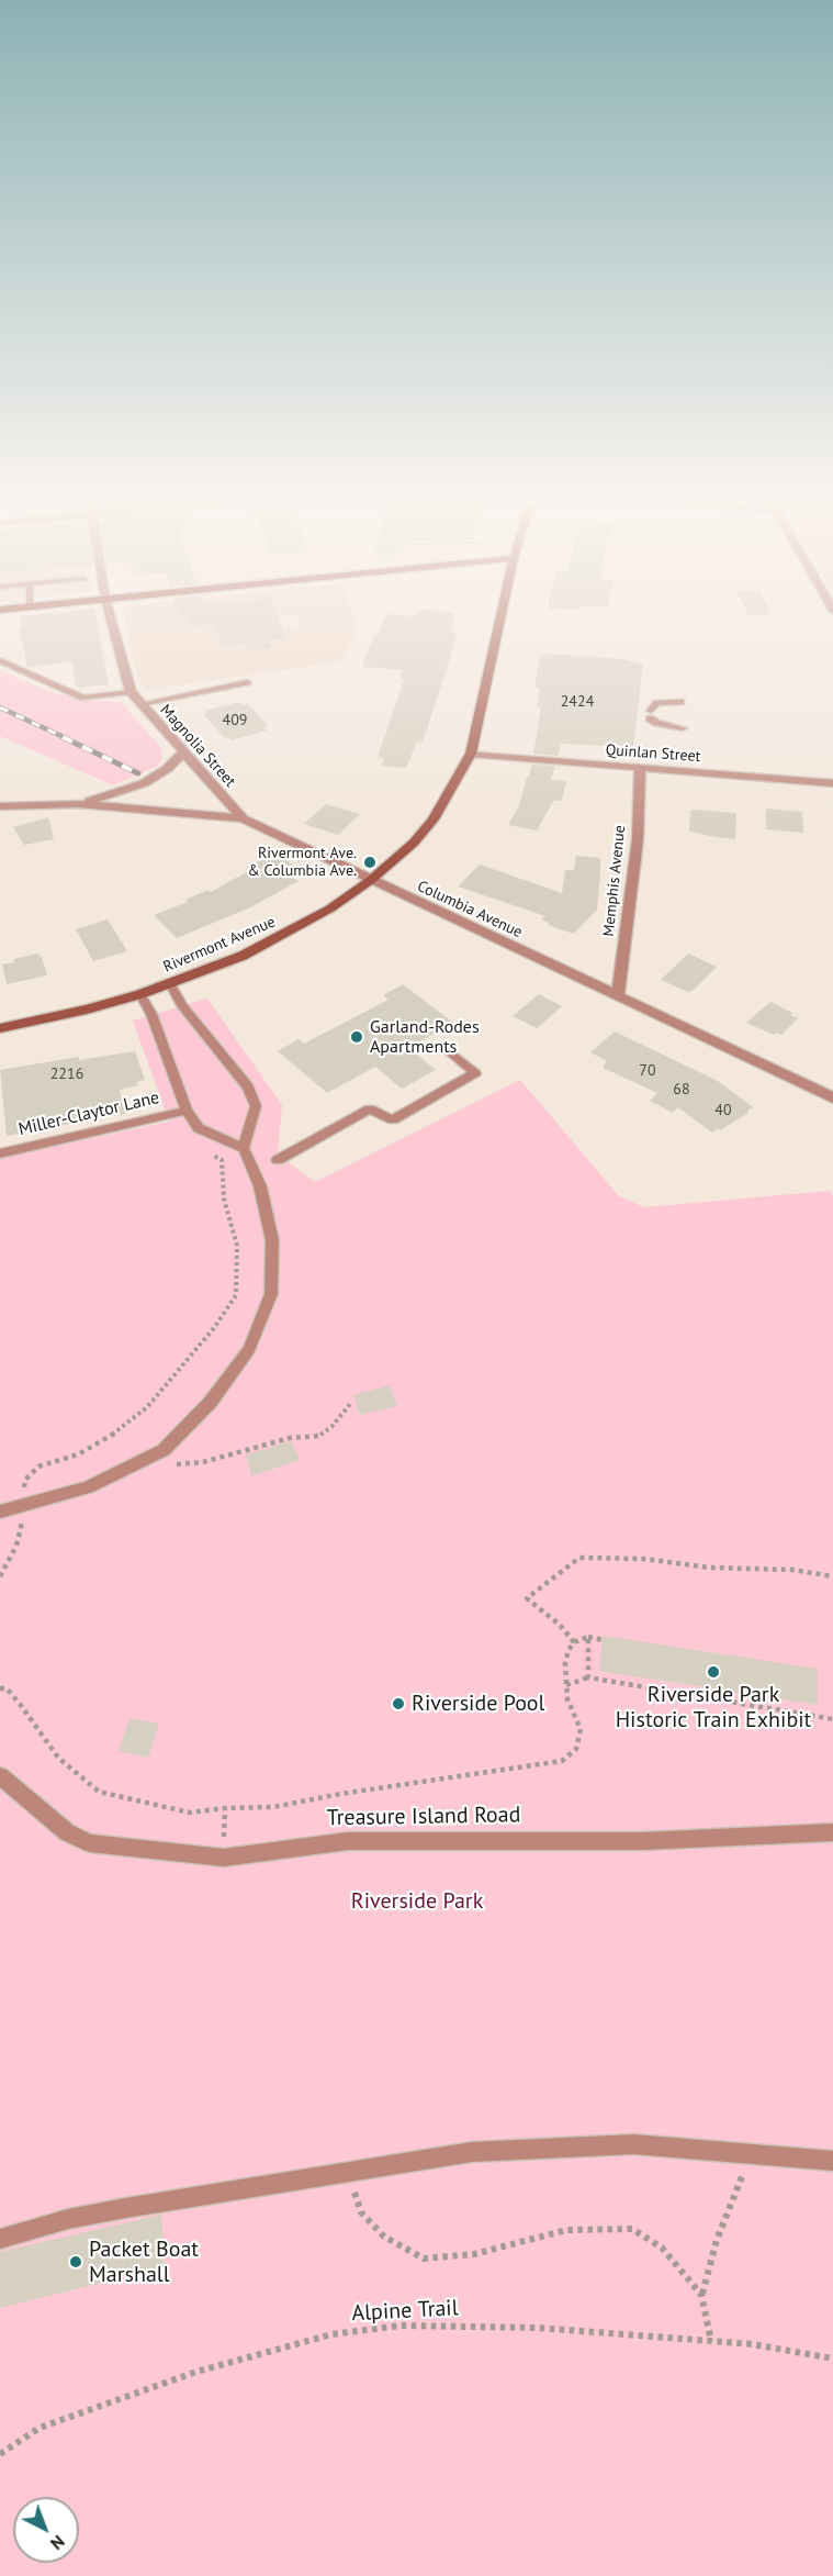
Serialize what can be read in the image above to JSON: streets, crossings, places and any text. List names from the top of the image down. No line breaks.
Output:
{"streets":{"main road":["Rivermont Avenue"],"street":["Magnolia Street","Quinlan Street","Memphis Avenue","Columbia Avenue"],"lane":["Miller-Claytor Lane","Treasure Island Road"],"path":["Alpine Trail"]},"crossings":[["Magnolia Street","Columbia Avenue"],["Quinlan Street","Memphis Avenue"],["Quinlan Street","Rivermont Avenue"],["Memphis Avenue","Columbia Avenue"],["Columbia Avenue","Rivermont Avenue"]],"parks":["Riverside Park"],"places":["Rivermont Ave. & Columbia Ave.","Garland-Rodes Apartments","Riverside Park Historic Train Exhibit","Riverside Pool","Packet Boat Marshall"],"house_numbers":["2424","409","70","2216","68","40"],"north":"bottom right"}
